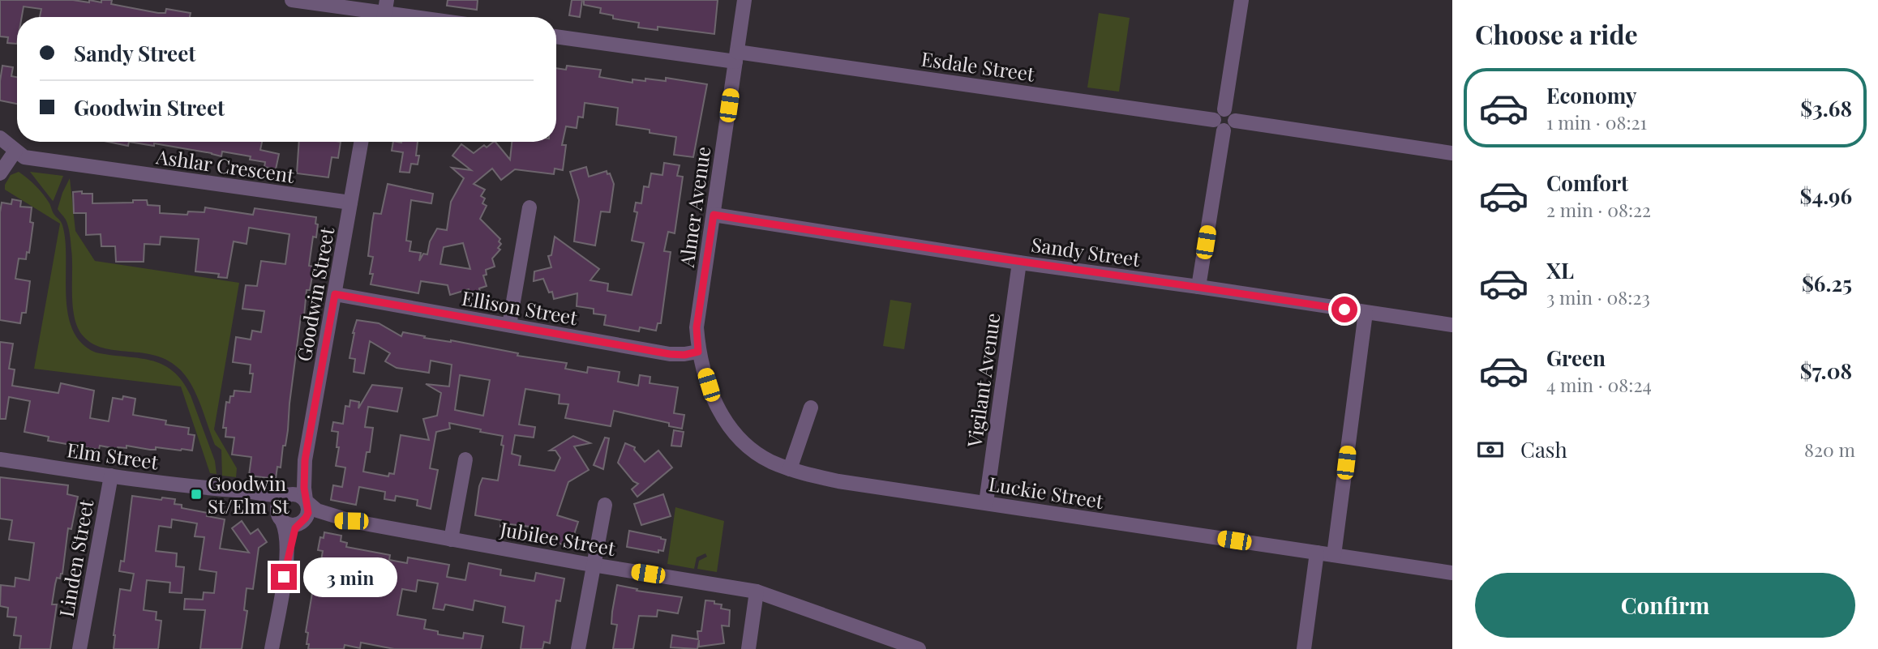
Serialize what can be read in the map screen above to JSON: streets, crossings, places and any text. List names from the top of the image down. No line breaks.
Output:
{"streets":{"street":["Esdale Street","Ashlar Crescent","Almer Avenue","Sandy Street","Goodwin Street","Ellison Street","Vigilant Avenue","Elm Street","Luckie Street","Jubilee Street","Linden Street"]},"crossings":[["Esdale Street","Almer Avenue"],["Ashlar Crescent","Goodwin Street"],["Almer Avenue","Sandy Street"],["Almer Avenue","Ellison Street"],["Almer Avenue","Luckie Street"],["Sandy Street","Vigilant Avenue"],["Goodwin Street","Ellison Street"],["Goodwin Street","Elm Street"],["Goodwin Street","Jubilee Street"],["Ellison Street","Luckie Street"],["Vigilant Avenue","Luckie Street"],["Elm Street","Jubilee Street"],["Elm Street","Linden Street"]],"places":{"transit":["Goodwin St/Elm St"]},"page":{"heading":"Choose a ride","banner":["Sandy Street","Goodwin Street"],"list":[{"name":"Economy","note":"1 min · 08:21","value":"$3.68"},{"name":"Comfort","note":"2 min · 08:22","value":"$4.96"},{"name":"XL","note":"3 min · 08:23","value":"$6.25"},{"name":"Green","note":"4 min · 08:24","value":"$7.08"}],"pay":["Cash","820 m"],"bubble":"3 min","buttons":"Confirm"}}
